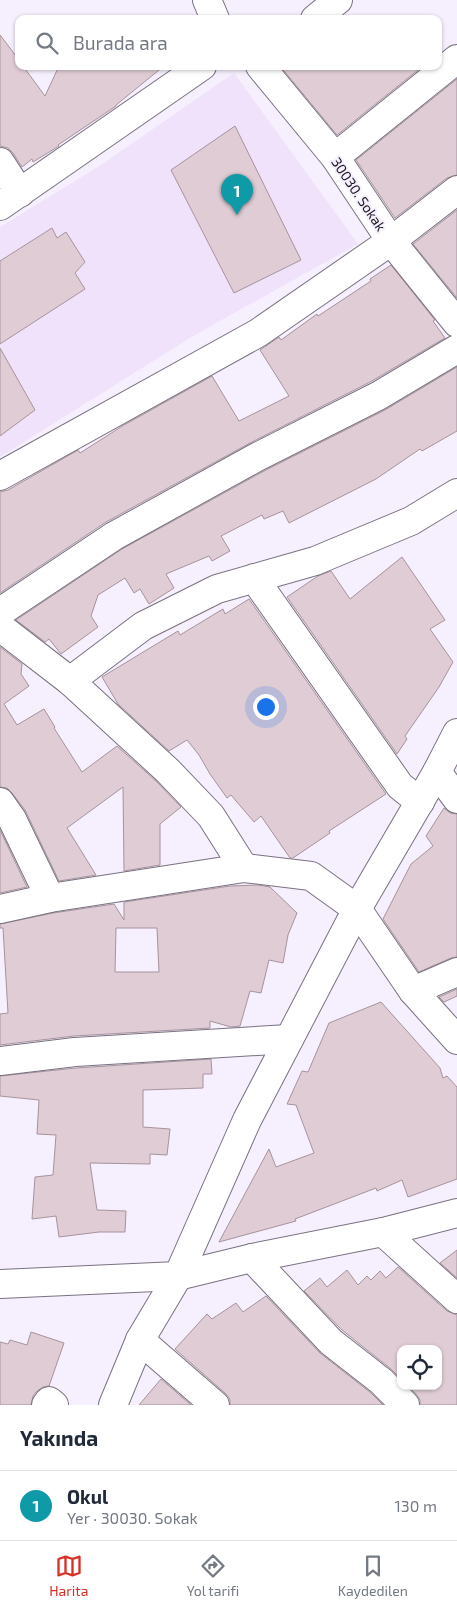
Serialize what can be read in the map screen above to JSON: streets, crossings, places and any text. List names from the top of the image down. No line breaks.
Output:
{"streets":{"street":["30030. Sokak"]},"page":{"search":"Burada ara","pins":"1","heading":"Yakında","list":[{"mark":"1","name":"Okul","note":"Yer · 30030. Sokak","value":"130 m"}],"nav":["Harita","Yol tarifi","Kaydedilen"]}}
